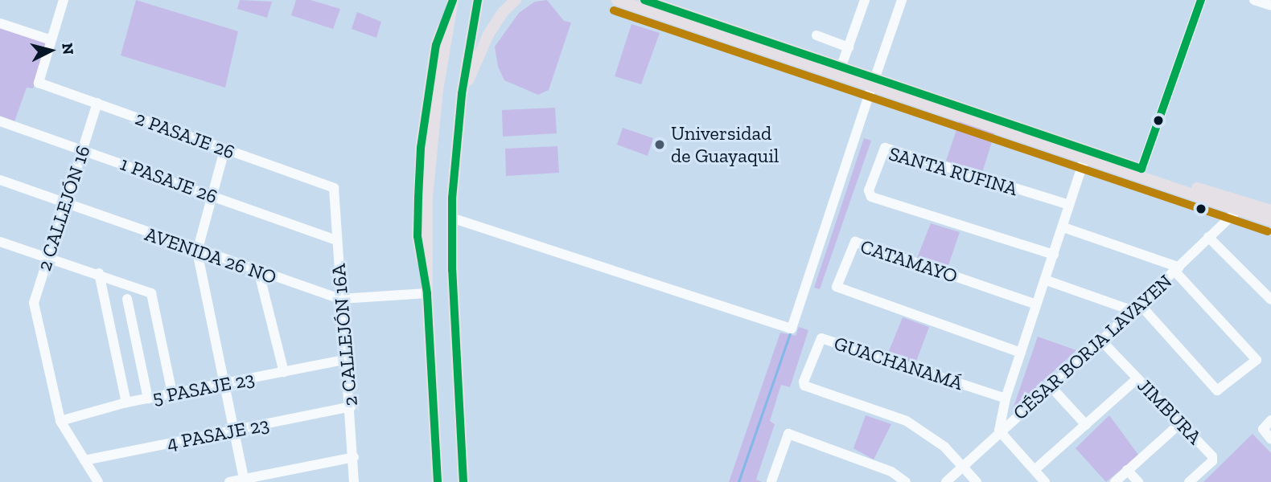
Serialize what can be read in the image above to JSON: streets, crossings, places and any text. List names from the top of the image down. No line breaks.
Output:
{"streets":{"street":["2 PASAJE 26","SANTA RUFINA","1 PASAJE 26","2 CALLEJÓN 16","AVENIDA 26 NO","CATAMAYO","2 CALLEJÓN 16A","CÉSAR BORJA LAVAYEN","GUACHANAMÁ","5 PASAJE 23","JIMBURA","4 PASAJE 23"]},"crossings":[["2 PASAJE 26","2 CALLEJÓN 16"],["2 PASAJE 26","2 CALLEJÓN 16A"],["1 PASAJE 26","2 CALLEJÓN 16"],["1 PASAJE 26","2 CALLEJÓN 16A"],["2 CALLEJÓN 16","AVENIDA 26 NO"],["2 CALLEJÓN 16","5 PASAJE 23"],["AVENIDA 26 NO","2 CALLEJÓN 16A"],["2 CALLEJÓN 16A","5 PASAJE 23"],["2 CALLEJÓN 16A","4 PASAJE 23"],["CÉSAR BORJA LAVAYEN","GUACHANAMÁ"],["CÉSAR BORJA LAVAYEN","JIMBURA"]],"places":["Universidad de Guayaquil"],"north":"right"}
